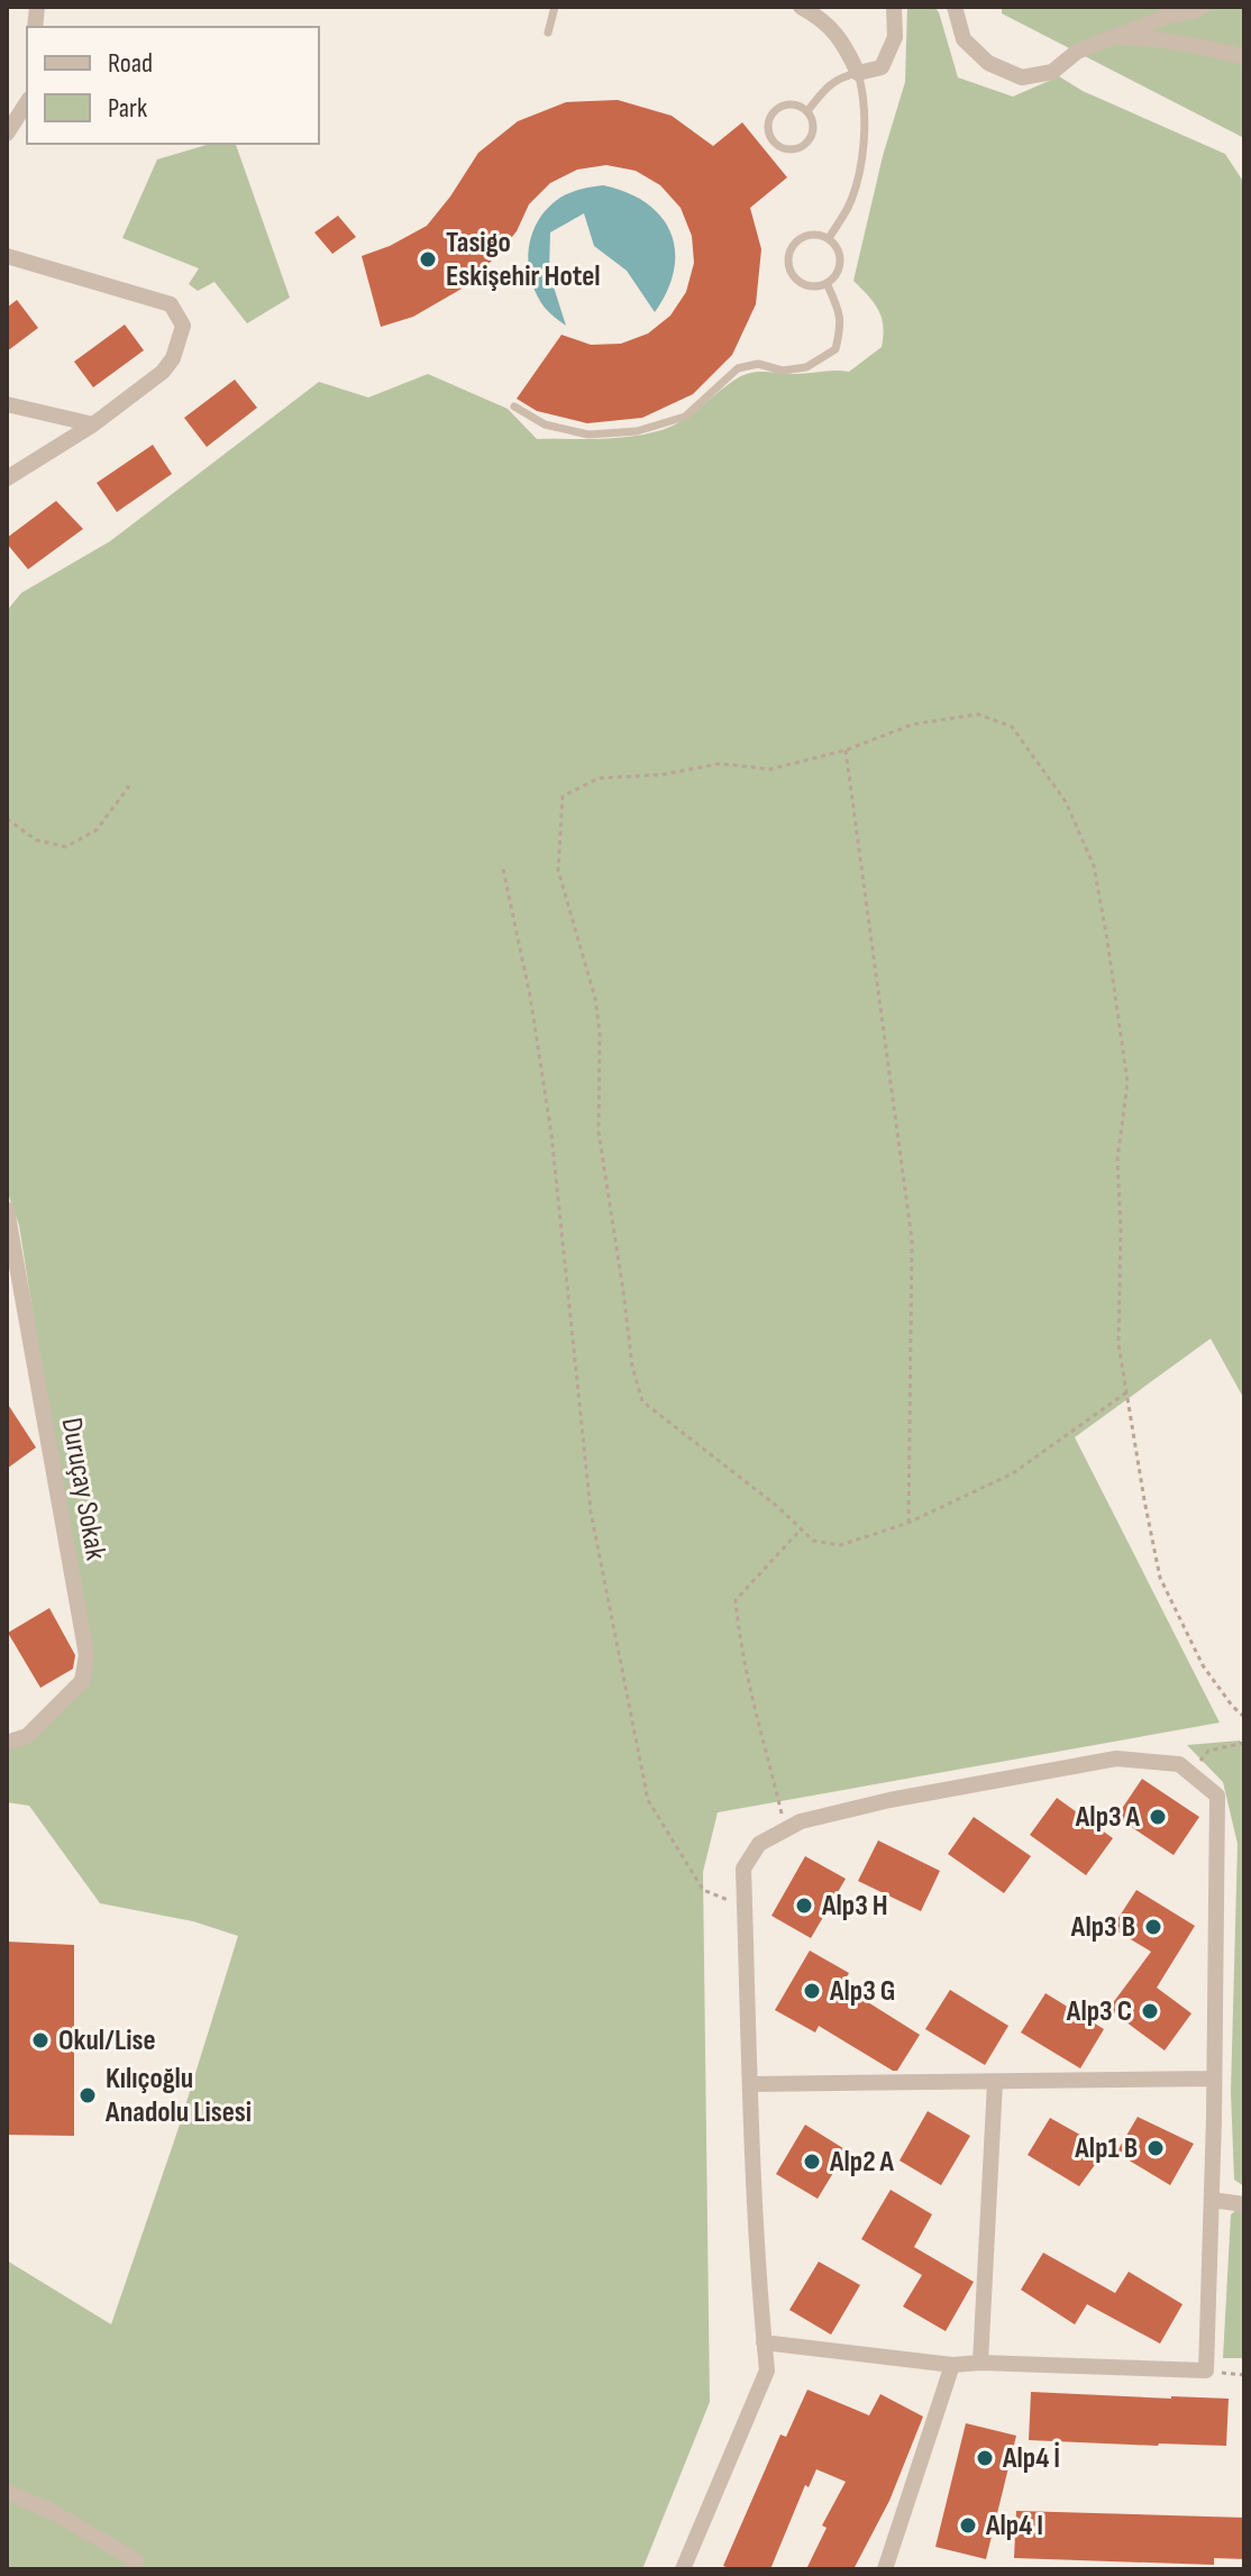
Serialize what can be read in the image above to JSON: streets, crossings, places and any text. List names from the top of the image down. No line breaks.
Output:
{"streets":{"street":["Duruçay Sokak"]},"places":["Tasigo Eskişehir Hotel","Alp3 A","Alp3 H","Alp3 B","Alp3 G","Alp3 C","Okul/Lise","Kılıçoğlu Anadolu Lisesi","Alp1 B","Alp2 A","Alp4 İ","Alp4 I"],"legend":["Road","Park"]}
